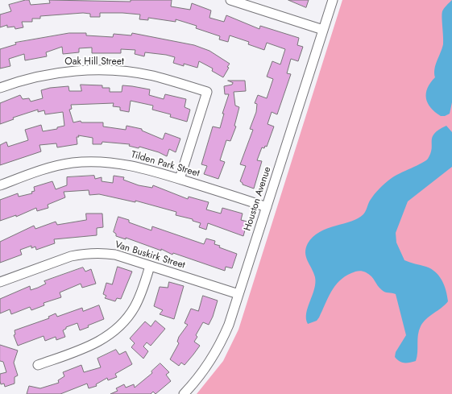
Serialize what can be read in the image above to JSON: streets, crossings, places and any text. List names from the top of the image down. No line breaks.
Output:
{"streets":{"street":["Oak Hill Street","Tilden Park Street","Houston Avenue","Van Buskirk Street"]},"crossings":[["Oak Hill Street","Tilden Park Street"],["Tilden Park Street","Houston Avenue"],["Houston Avenue","Van Buskirk Street"]]}
